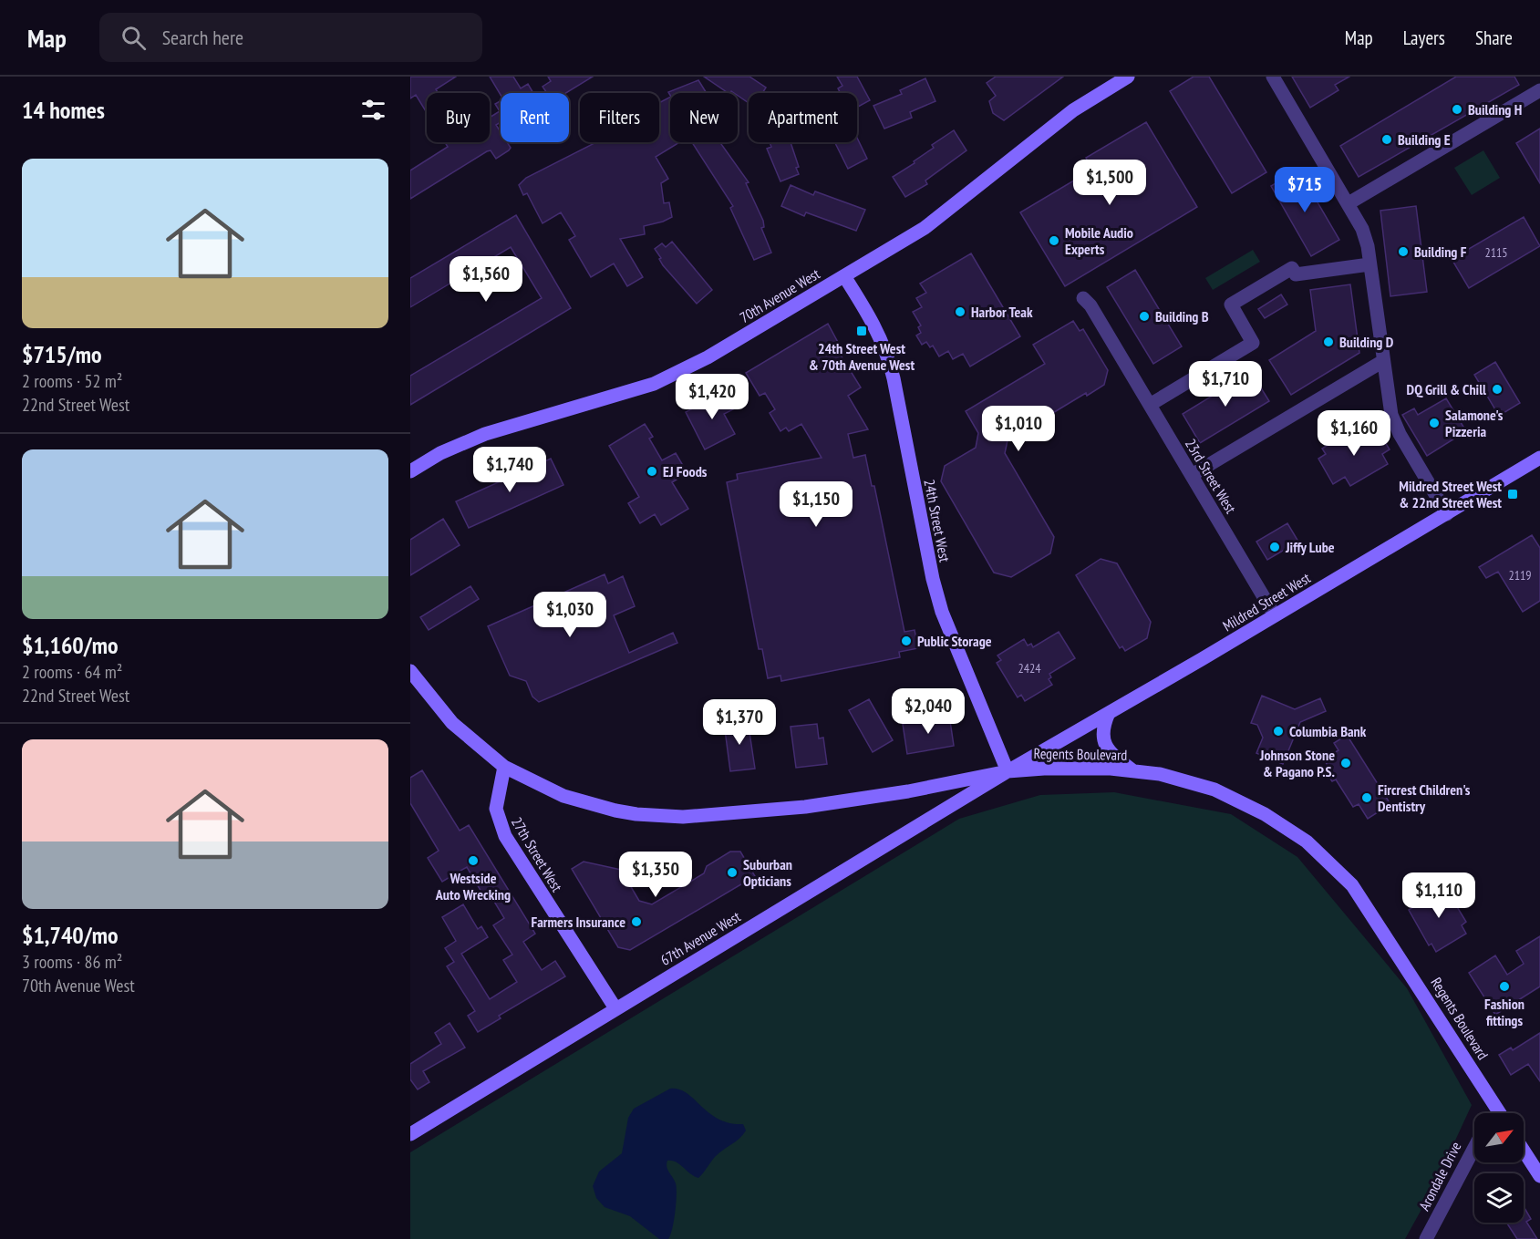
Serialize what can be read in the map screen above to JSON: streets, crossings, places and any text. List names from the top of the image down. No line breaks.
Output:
{"streets":{"street":["70th Avenue West","23rd Street West","24th Street West","Mildred Street West","Regents Boulevard","27th Street West","67th Avenue West","Arondale Drive"]},"crossings":[["70th Avenue West","24th Street West"],["23rd Street West","Mildred Street West"],["24th Street West","Mildred Street West"],["24th Street West","Regents Boulevard"],["24th Street West","67th Avenue West"],["Mildred Street West","Regents Boulevard"],["Mildred Street West","67th Avenue West"],["Regents Boulevard","27th Street West"],["Regents Boulevard","67th Avenue West"],["27th Street West","67th Avenue West"]],"places":{"other":["Building H","Building E","Mobile Audio Experts","Building F","Harbor Teak","Building B","Building D","DQ Grill & Chill","Salamone's Pizzeria","EJ Foods","Jiffy Lube","Public Storage","Columbia Bank","Johnson Stone & Pagano P.S.","Fircrest Children's Dentistry","Westside Auto Wrecking","Suburban Opticians","Farmers Insurance","Fashion fittings"],"transit":["24th Street West & 70th Avenue West","Mildred Street West & 22nd Street West"]},"house_numbers":["2115","2119","2424"],"north":"top right","page":{"header":"Map","search":"Search here","nav":["Map","Layers","Share"],"heading":"14 homes","chip":["Buy","Rent","Filters","New","Apartment"],"list":[{"name":"$715/mo","note":"2 rooms · 52 m² · 22nd Street West"},{"name":"$1,160/mo","note":"2 rooms · 64 m² · 22nd Street West"},{"name":"$1,740/mo","note":"3 rooms · 86 m² · 70th Avenue West"}],"price":["$1,500","$715","$1,560","$1,710","$1,420","$1,010","$1,160","$1,740","$1,150","$1,030","$2,040","$1,370","$1,350","$1,110"]}}
